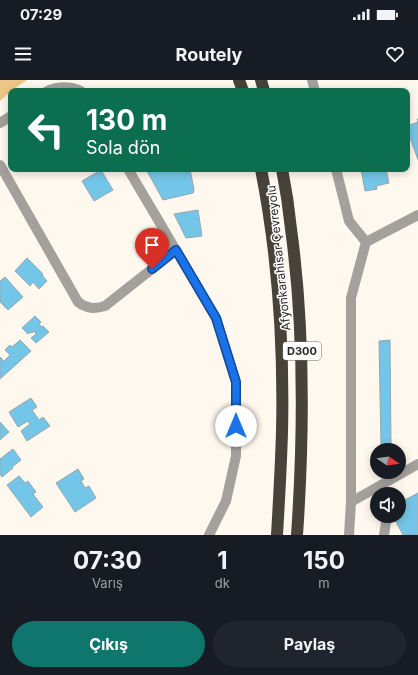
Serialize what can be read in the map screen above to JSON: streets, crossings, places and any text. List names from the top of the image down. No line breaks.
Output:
{"streets":{"highway":["Afyonkarahisar Çevreyolu","D300"]},"north":"right","page":{"status":"07:29","header":"Routely","turn":["130 m","Sola dön"],"eta":["07:30","Varış","1","dk","150","m"],"buttons":["Çıkış","Paylaş"]}}
